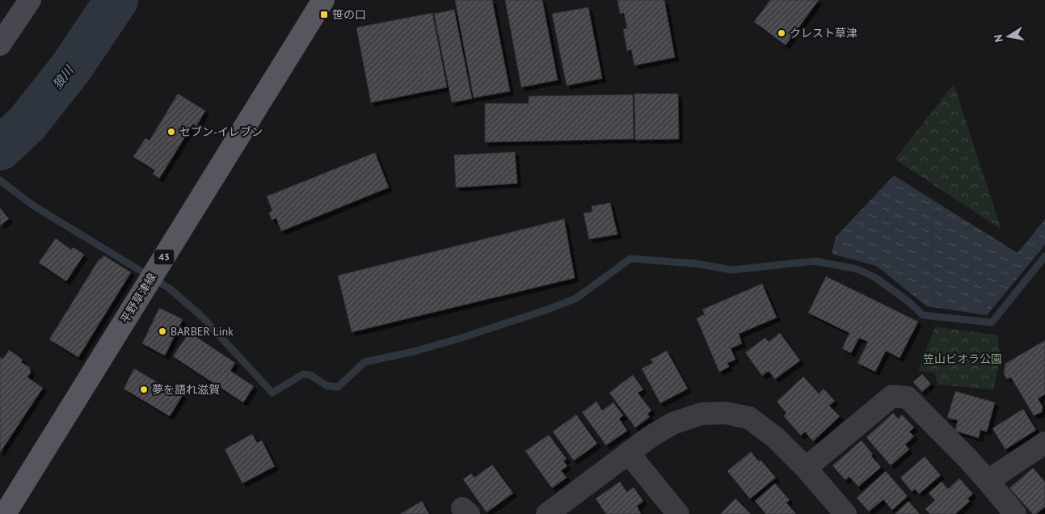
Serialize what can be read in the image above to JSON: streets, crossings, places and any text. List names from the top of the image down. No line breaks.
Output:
{"streets":{"main road":["43","平野草津線"]},"water":["狼川"],"parks":["笠山ビオラ公園"],"places":{"transit":["笹の口"],"other":["クレスト草津","セブン-イレブン","BARBER Link","夢を語れ滋賀"]},"north":"left"}
